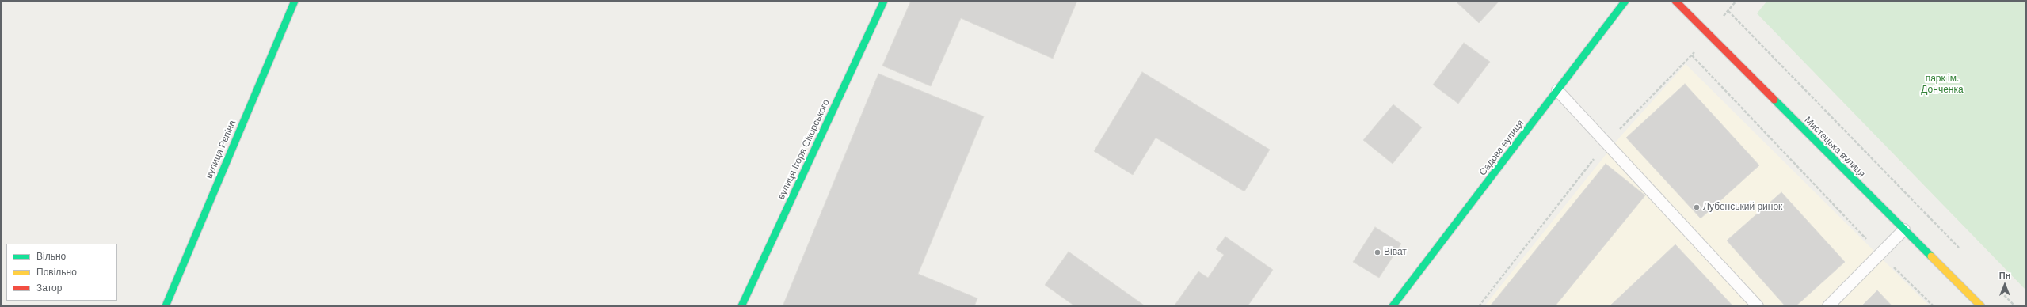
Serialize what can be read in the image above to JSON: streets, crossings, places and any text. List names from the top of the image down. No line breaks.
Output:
{"streets":{"street":["Мистецька вулиця","Садова вулиця","вулиця Рєпіна","вулиця Ігоря Сікорського"]},"parks":["парк ім. Донченка"],"places":["Лубенський ринок","Віват"],"legend":["Вільно","Повільно","Затор"],"north":"top"}
